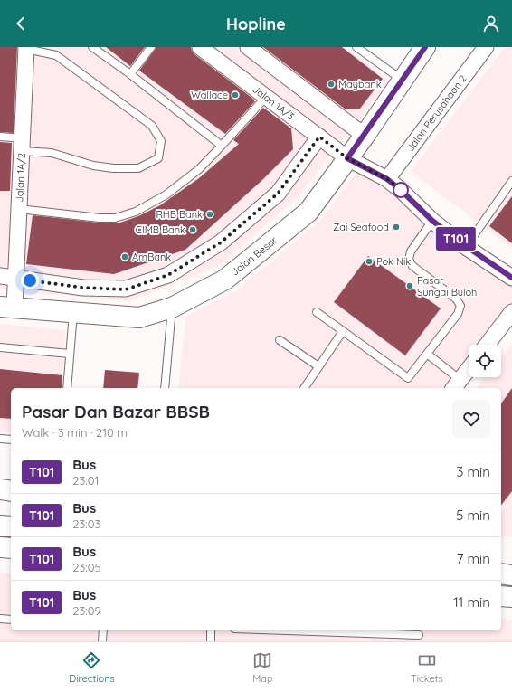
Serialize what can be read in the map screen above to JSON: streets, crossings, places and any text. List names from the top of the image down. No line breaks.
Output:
{"streets":{"main road":["Jalan Besar"],"street":["Jalan 1A/3","Jalan Perusahaan 2","Jalan 1A/2"]},"crossings":[["Jalan 1A/3","Jalan Perusahaan 2"],["Jalan 1A/3","Jalan Besar"],["Jalan 1A/2","Jalan Besar"]],"places":["Maybank","Wallace","RHB Bank","Zai Seafood","CIMB Bank","AmBank","Pok Nik","Pasar Sungai Buloh"],"lines":["bus line T101"],"page":{"header":"Hopline","on_map":"T101","heading":["Pasar Dan Bazar BBSB","Walk · 3 min · 210 m"],"list":[{"mark":"T101","name":"Bus","note":"23:01","value":"3 min"},{"mark":"T101","name":"Bus","note":"23:03","value":"5 min"},{"mark":"T101","name":"Bus","note":"23:05","value":"7 min"},{"mark":"T101","name":"Bus","note":"23:09","value":"11 min"}],"tabs":["Directions","Map","Tickets"]}}
